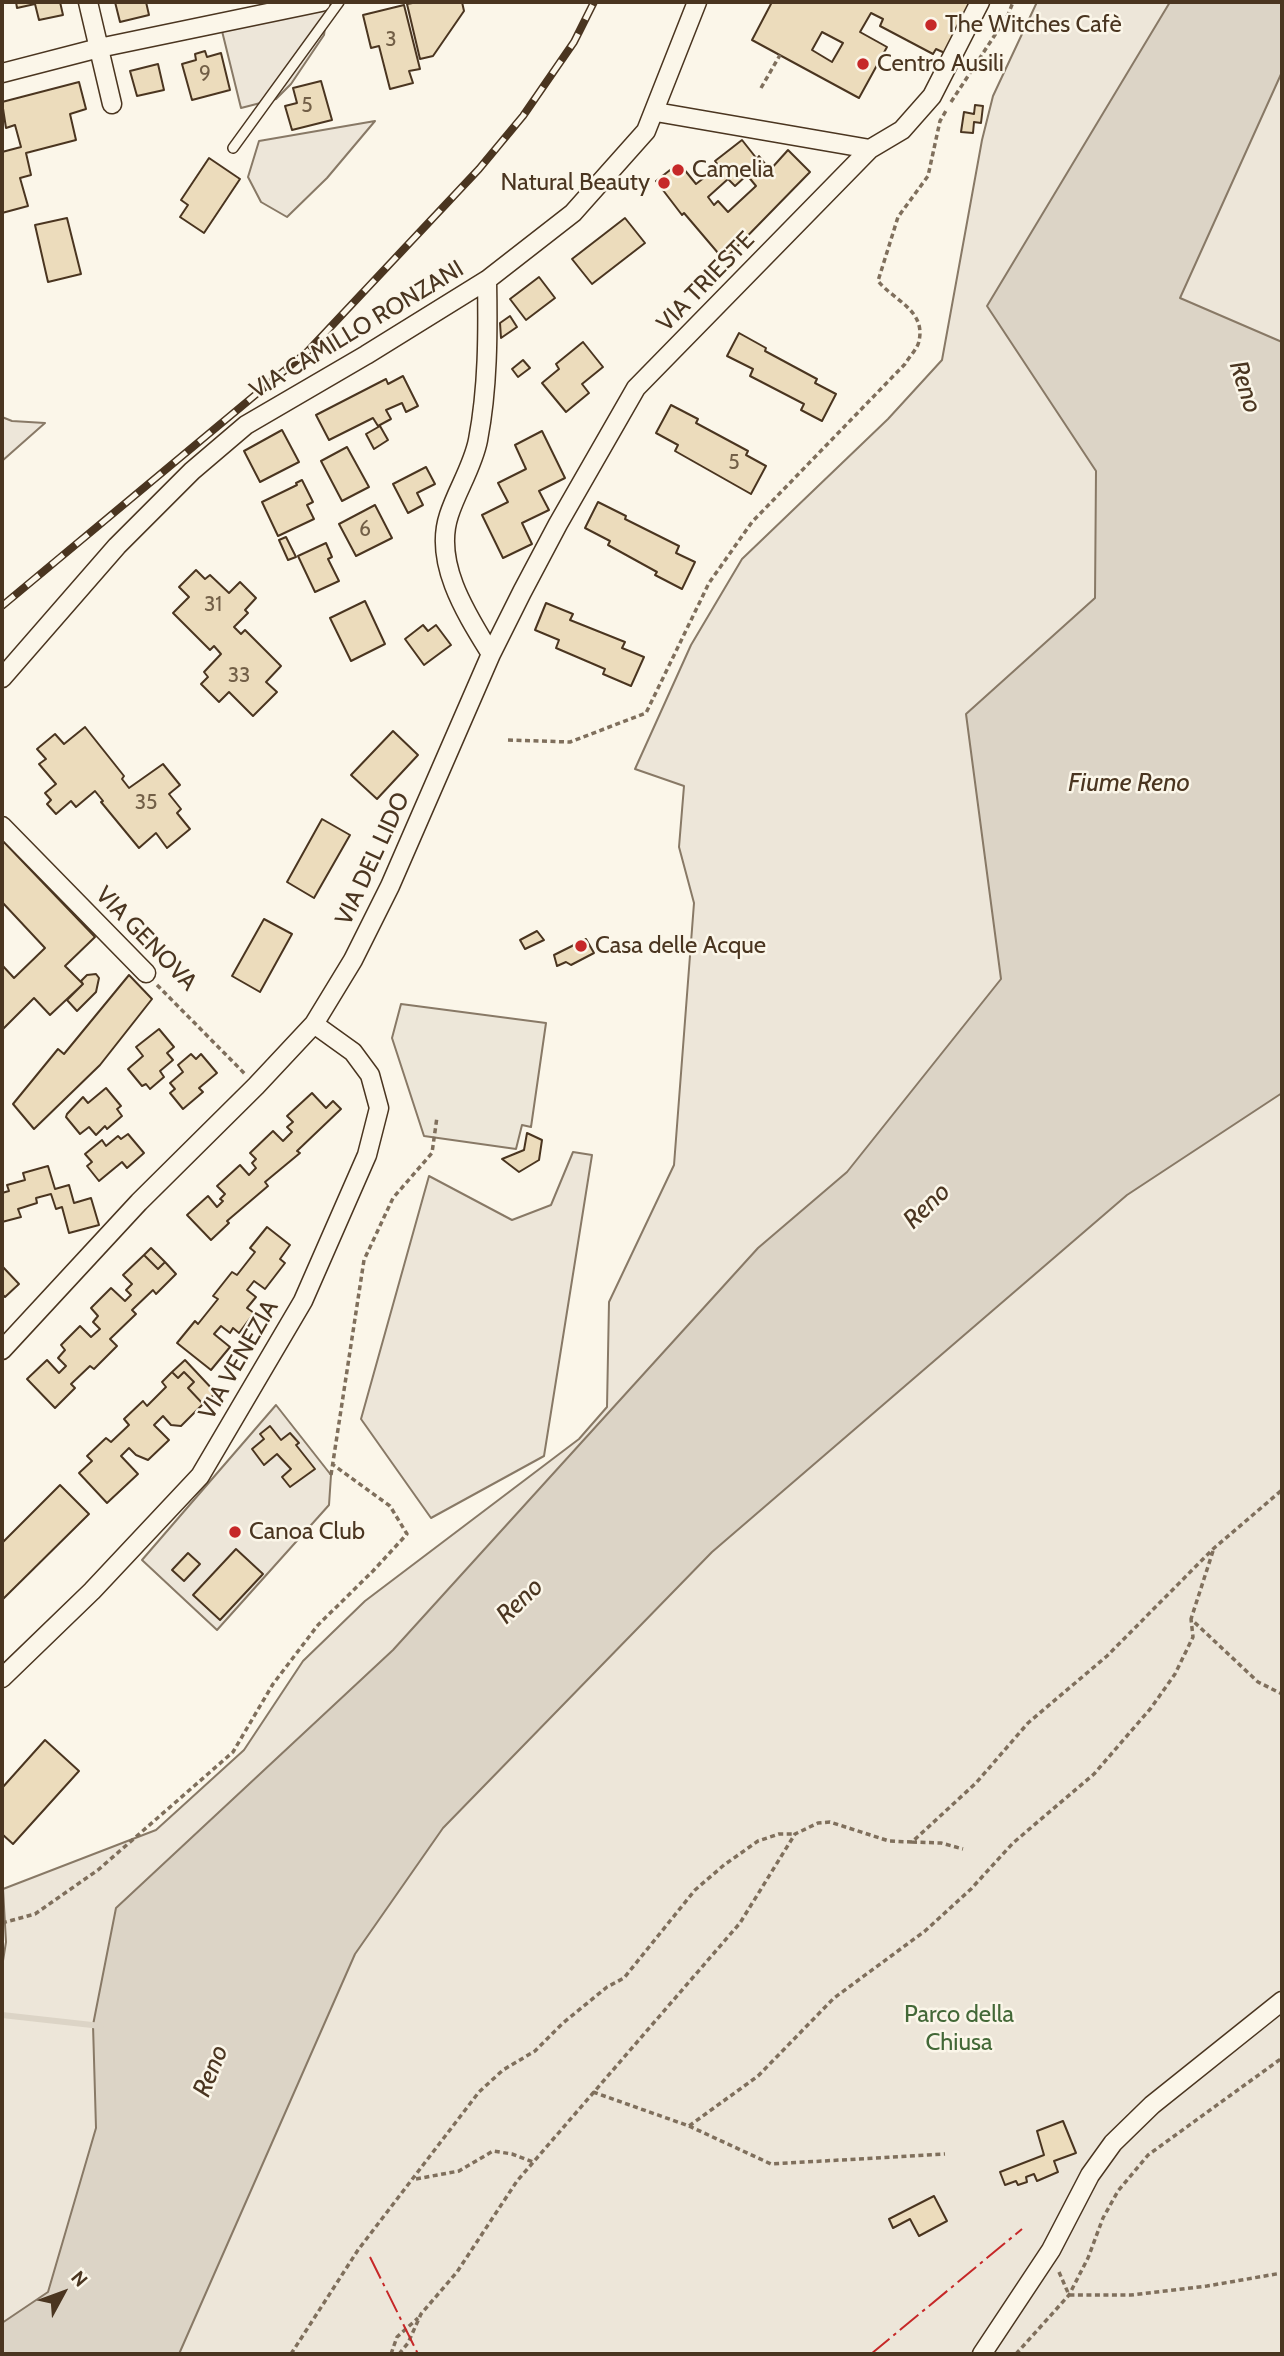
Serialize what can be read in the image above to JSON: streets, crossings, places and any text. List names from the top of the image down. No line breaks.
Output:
{"streets":{"street":["VIA TRIESTE","VIA CAMILLO RONZANI","VIA DEL LIDO","VIA GENOVA","VIA VENEZIA"]},"crossings":[["VIA TRIESTE","VIA DEL LIDO"],["VIA DEL LIDO","VIA GENOVA"],["VIA DEL LIDO","VIA VENEZIA"]],"water":["Reno","Fiume Reno"],"parks":["Parco della Chiusa"],"places":["The Witches Cafè","Centro Ausili","Camelia","Natural Beauty","Casa delle Acque","Canoa Club"],"house_numbers":["3","9","5","5","6","31","33","35"],"north":"top right"}
